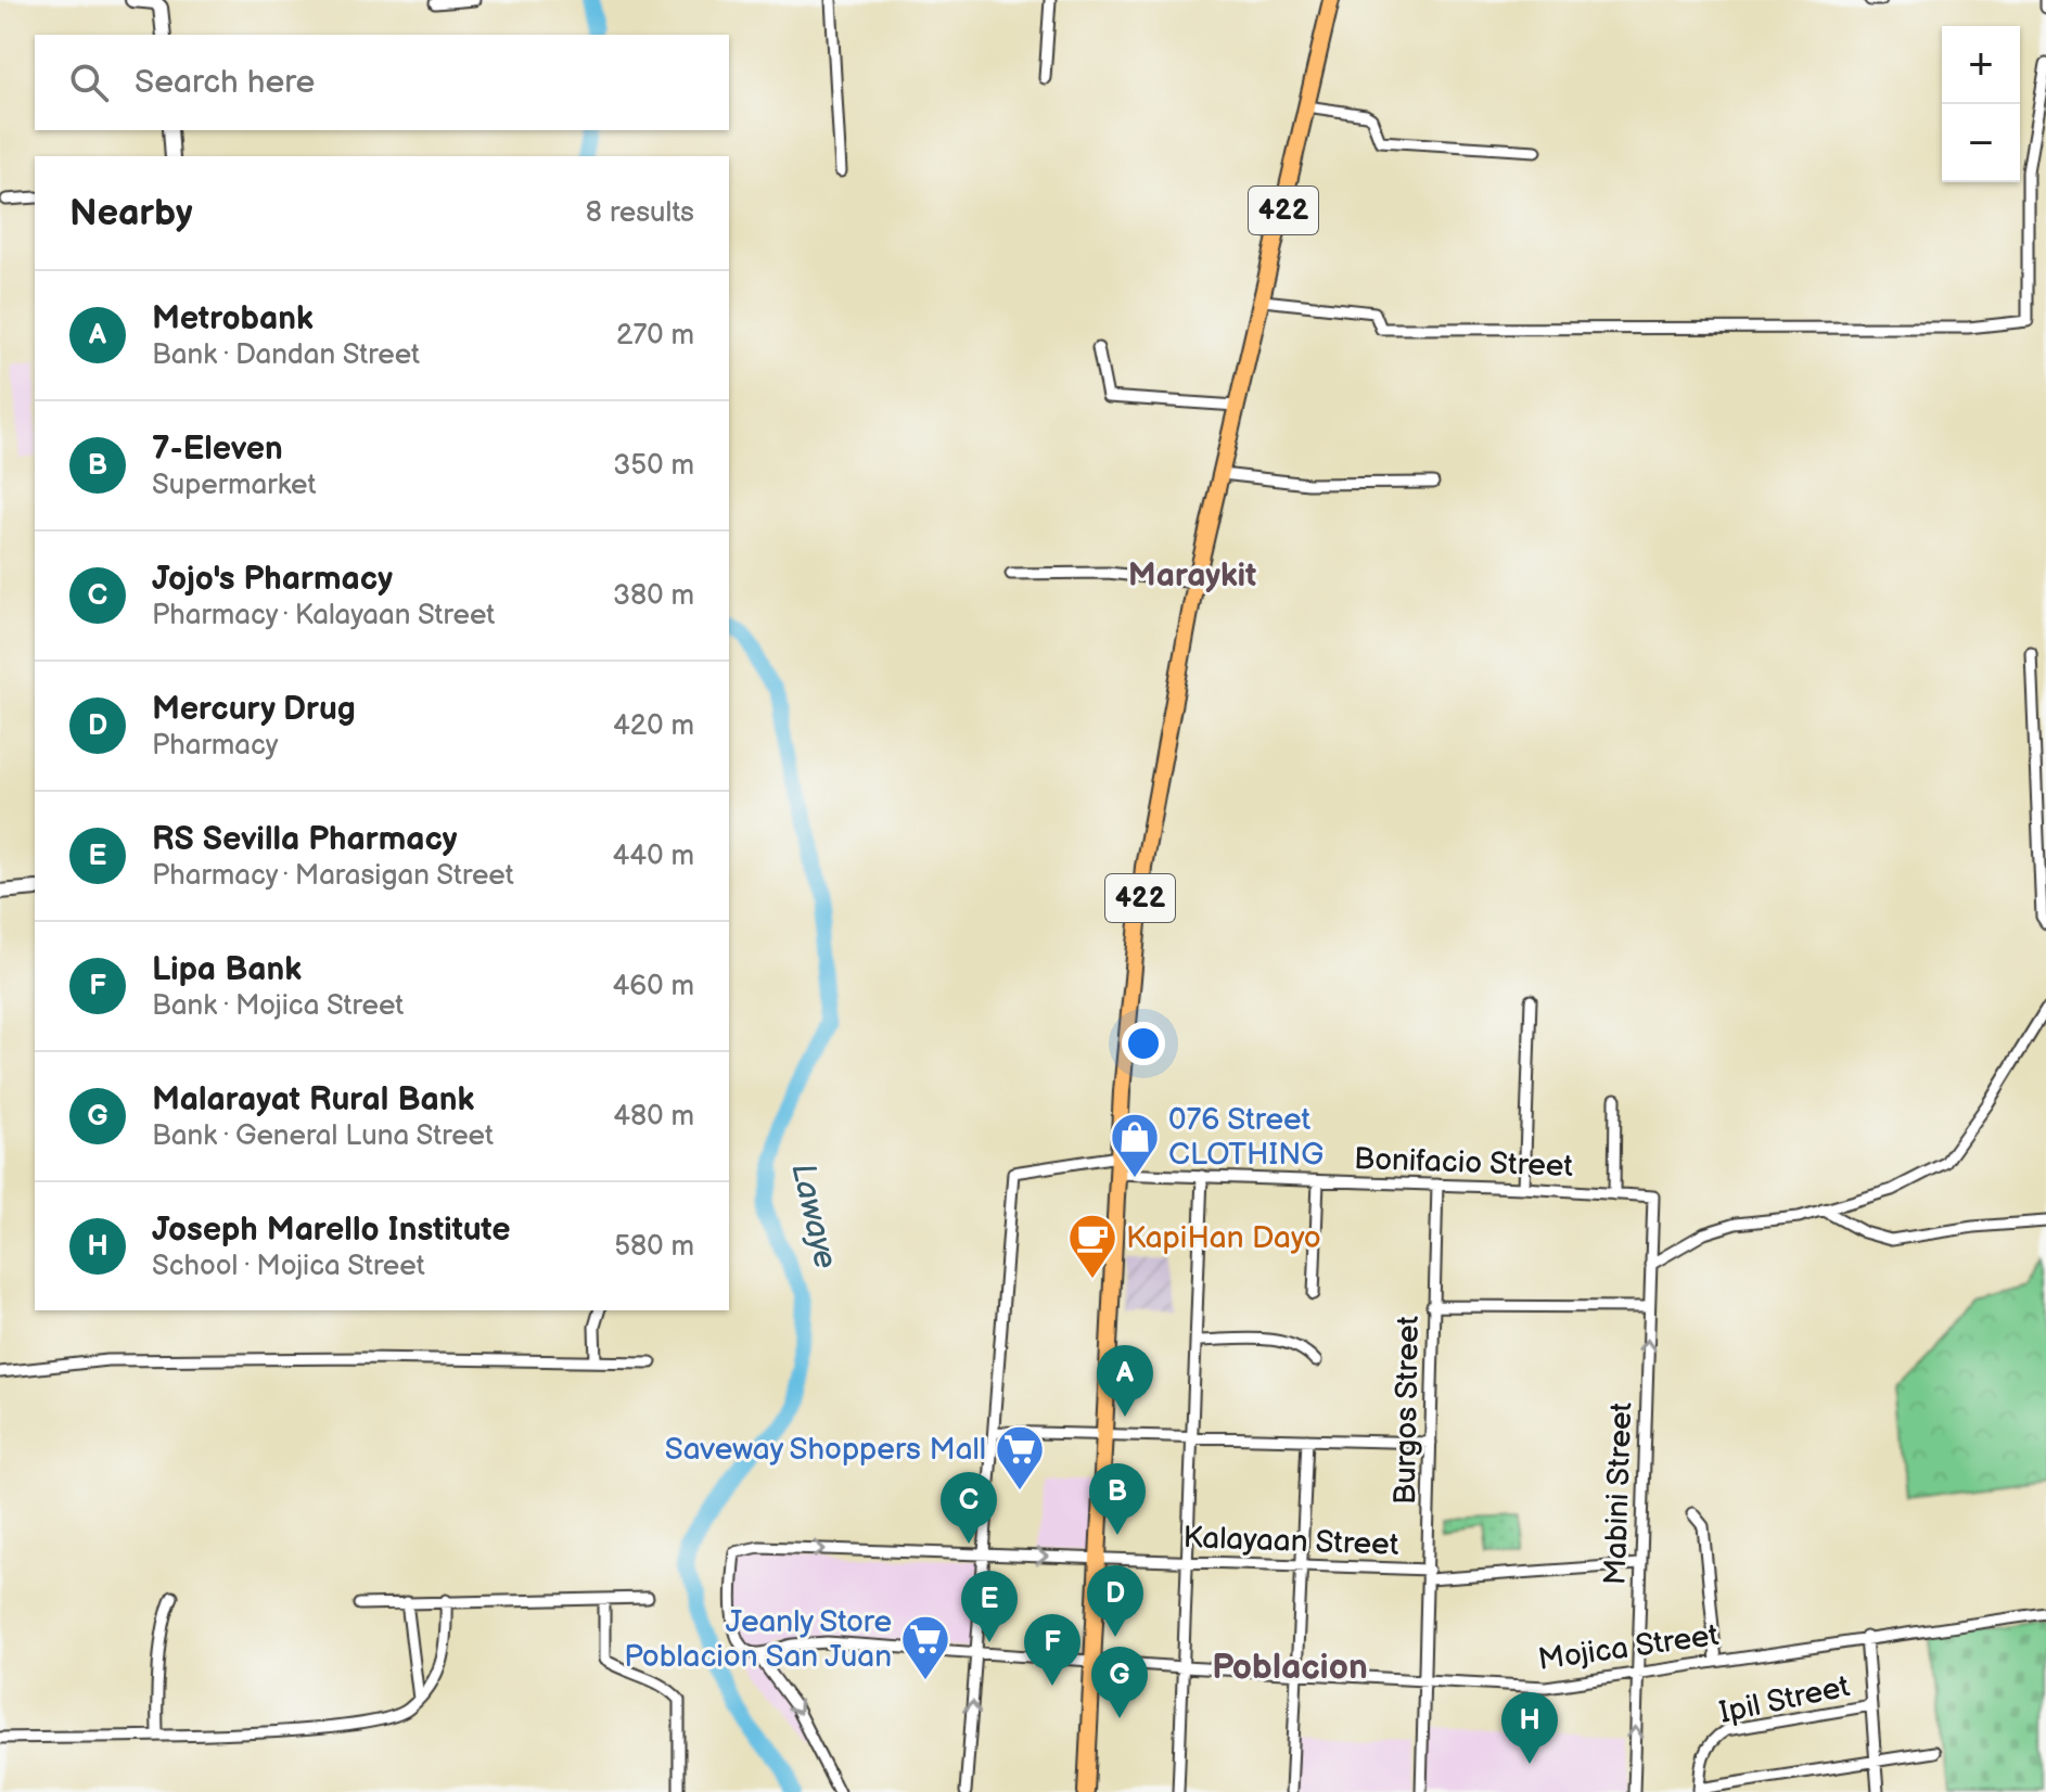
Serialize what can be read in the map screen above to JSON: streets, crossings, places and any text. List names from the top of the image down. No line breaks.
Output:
{"streets":{"main road":["422"],"street":["Bonifacio Street","Burgos Street","Mabini Street","Kalayaan Street","Mojica Street","Ipil Street"]},"crossings":[["422","Bonifacio Street"],["422","Kalayaan Street"],["422","Mojica Street"],["Bonifacio Street","Burgos Street"],["Bonifacio Street","Mabini Street"],["Burgos Street","Kalayaan Street"],["Burgos Street","Mojica Street"],["Mabini Street","Kalayaan Street"],["Mabini Street","Mojica Street"],["Kalayaan Street","Mojica Street"]],"one_way":["Mabini Street"],"districts":["Maraykit","Poblacion"],"water":["Lawaye"],"places":{"shop":["076 Street CLOTHING"],"cafe":["KapiHan Dayo"],"supermarket":["Saveway Shoppers Mall","Jeanly Store Poblacion San Juan"]},"page":{"map_buttons":["+","−"],"search":"Search here","heading":["Nearby","8 results"],"list":[{"mark":"A","name":"Metrobank","note":"Bank · Dandan Street","value":"270 m"},{"mark":"B","name":"7-Eleven","note":"Supermarket","value":"350 m"},{"mark":"C","name":"Jojo's Pharmacy","note":"Pharmacy · Kalayaan Street","value":"380 m"},{"mark":"D","name":"Mercury Drug","note":"Pharmacy","value":"420 m"},{"mark":"E","name":"RS Sevilla Pharmacy","note":"Pharmacy · Marasigan Street","value":"440 m"},{"mark":"F","name":"Lipa Bank","note":"Bank · Mojica Street","value":"460 m"},{"mark":"G","name":"Malarayat Rural Bank","note":"Bank · General Luna Street","value":"480 m"},{"mark":"H","name":"Joseph Marello Institute","note":"School · Mojica Street","value":"580 m"}],"pins":["A","B","C","D","E","F","G","H"]}}
